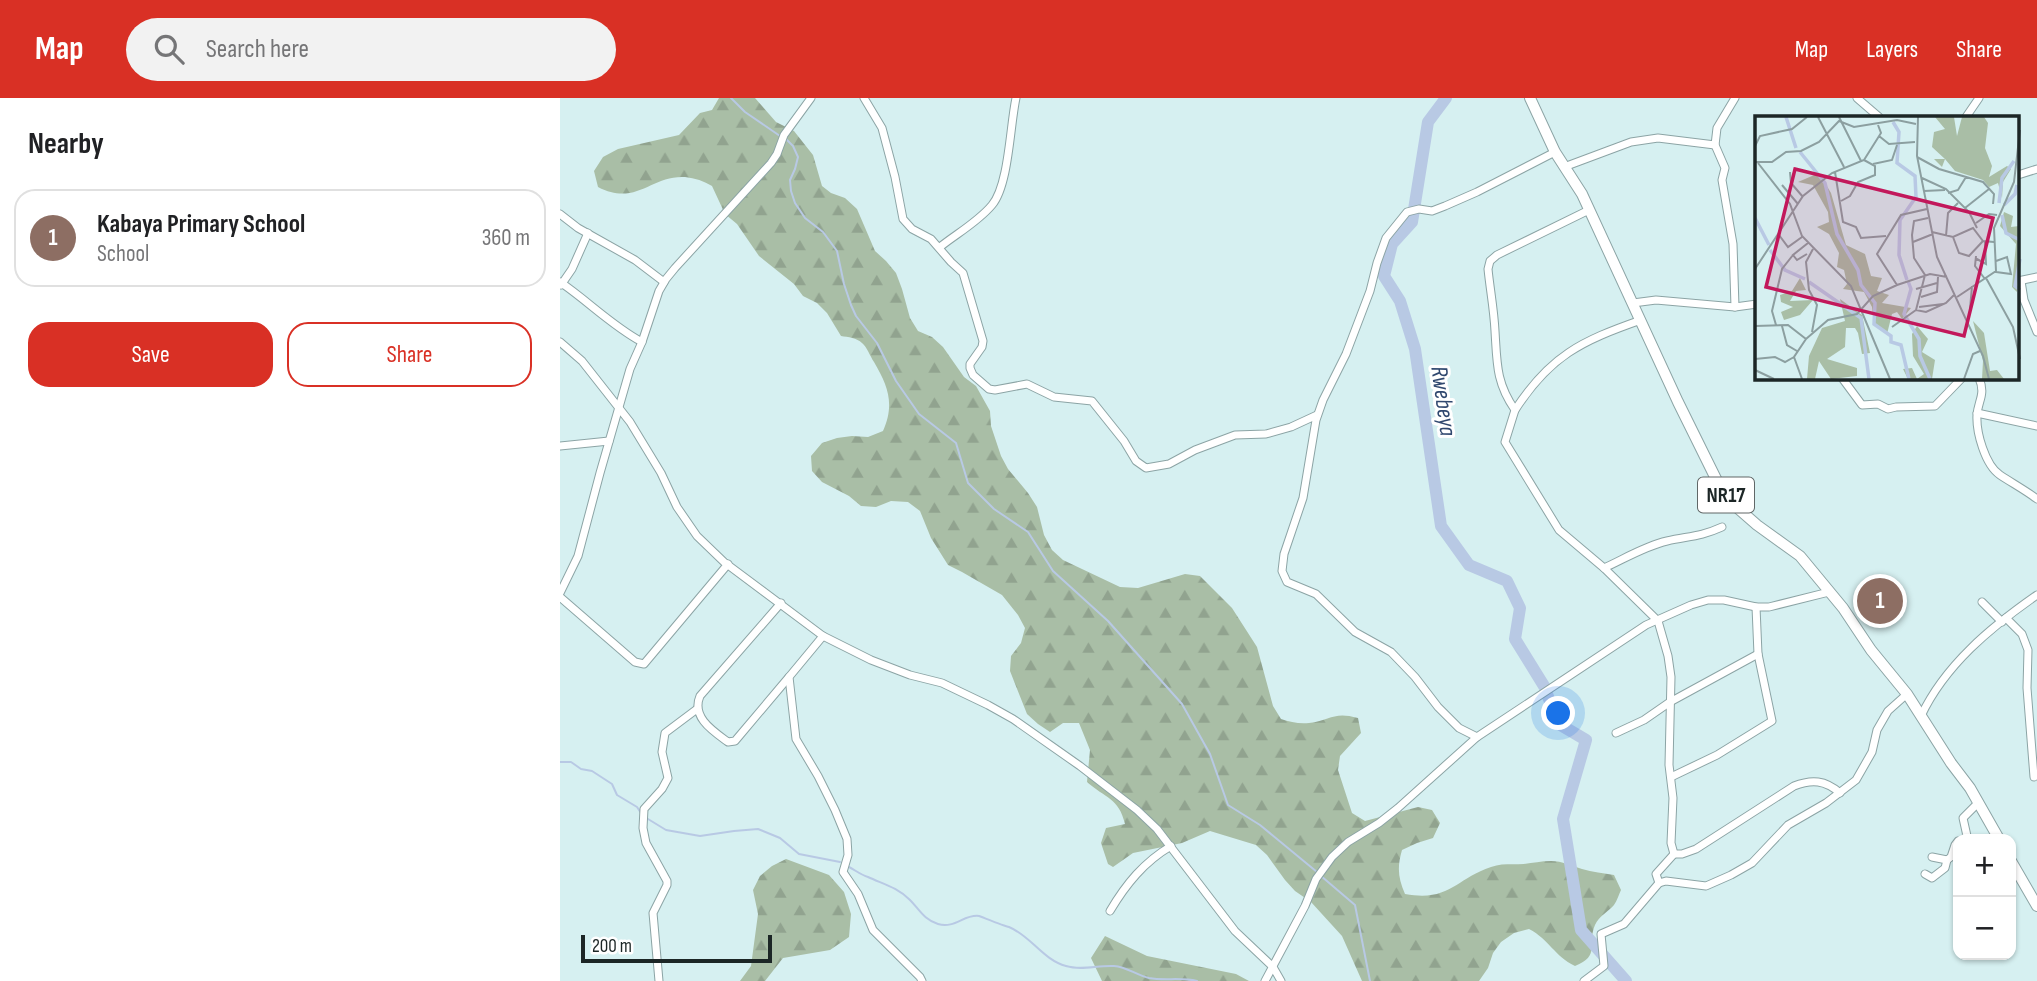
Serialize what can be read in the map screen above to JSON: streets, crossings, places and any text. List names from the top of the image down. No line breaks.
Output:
{"streets":{"main road":["NR17"]},"water":["Rwebeya"],"scale_bar":"200 m","page":{"header":"Map","search":"Search here","nav":["Map","Layers","Share"],"heading":"Nearby","list":[{"mark":"1","name":"Kabaya Primary School","note":"School","value":"360 m"}],"buttons":["Save","Share"],"pins":"1","map_buttons":["+","−"],"scale":"200 m"}}
